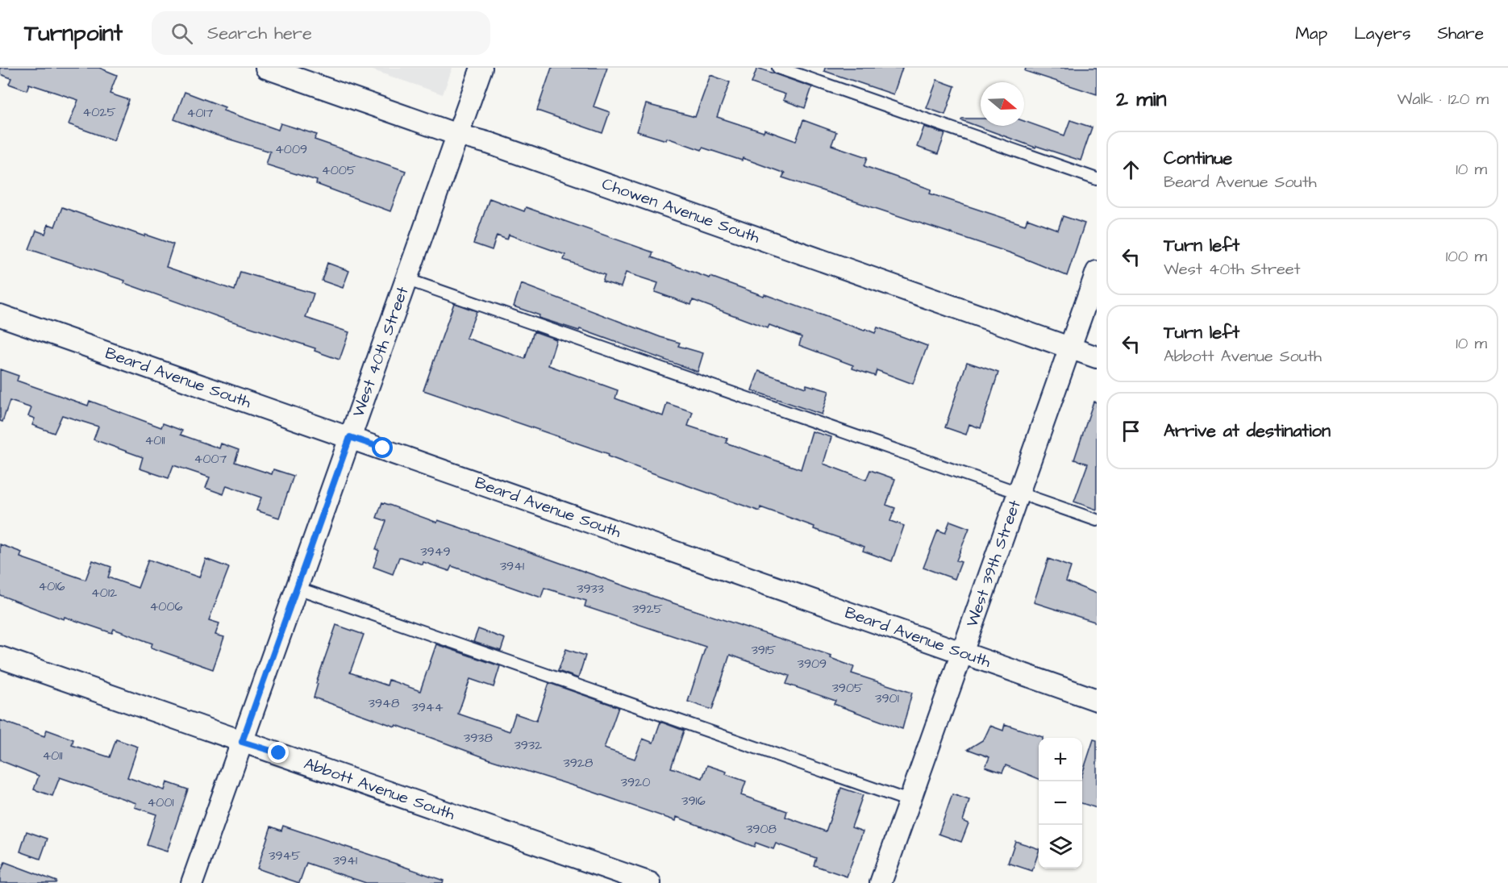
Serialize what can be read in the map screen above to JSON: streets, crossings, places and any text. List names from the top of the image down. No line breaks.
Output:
{"streets":{"street":["Chowen Avenue South","West 40th Street","Beard Avenue South","West 39th Street","Abbott Avenue South"]},"crossings":[["Chowen Avenue South","West 40th Street"],["Chowen Avenue South","West 39th Street"],["West 40th Street","Beard Avenue South"],["West 40th Street","Abbott Avenue South"],["Beard Avenue South","West 39th Street"]],"house_numbers":["4025","4017","4009","4005","4011","4007","3949","3941","4016","3933","4012","4006","3925","3915","3909","3905","3901","3948","3944","3938","3932","4011","3928","3920","3916","4001","3908","3945","3941"],"north":"right","page":{"header":"Turnpoint","search":"Search here","nav":["Map","Layers","Share"],"heading":["2 min","Walk · 120 m"],"list":[["Continue","Beard Avenue South","10 m"],["Turn left","West 40th Street","100 m"],["Turn left","Abbott Avenue South","10 m"],"Arrive at destination"],"map_buttons":["+","−"]}}
